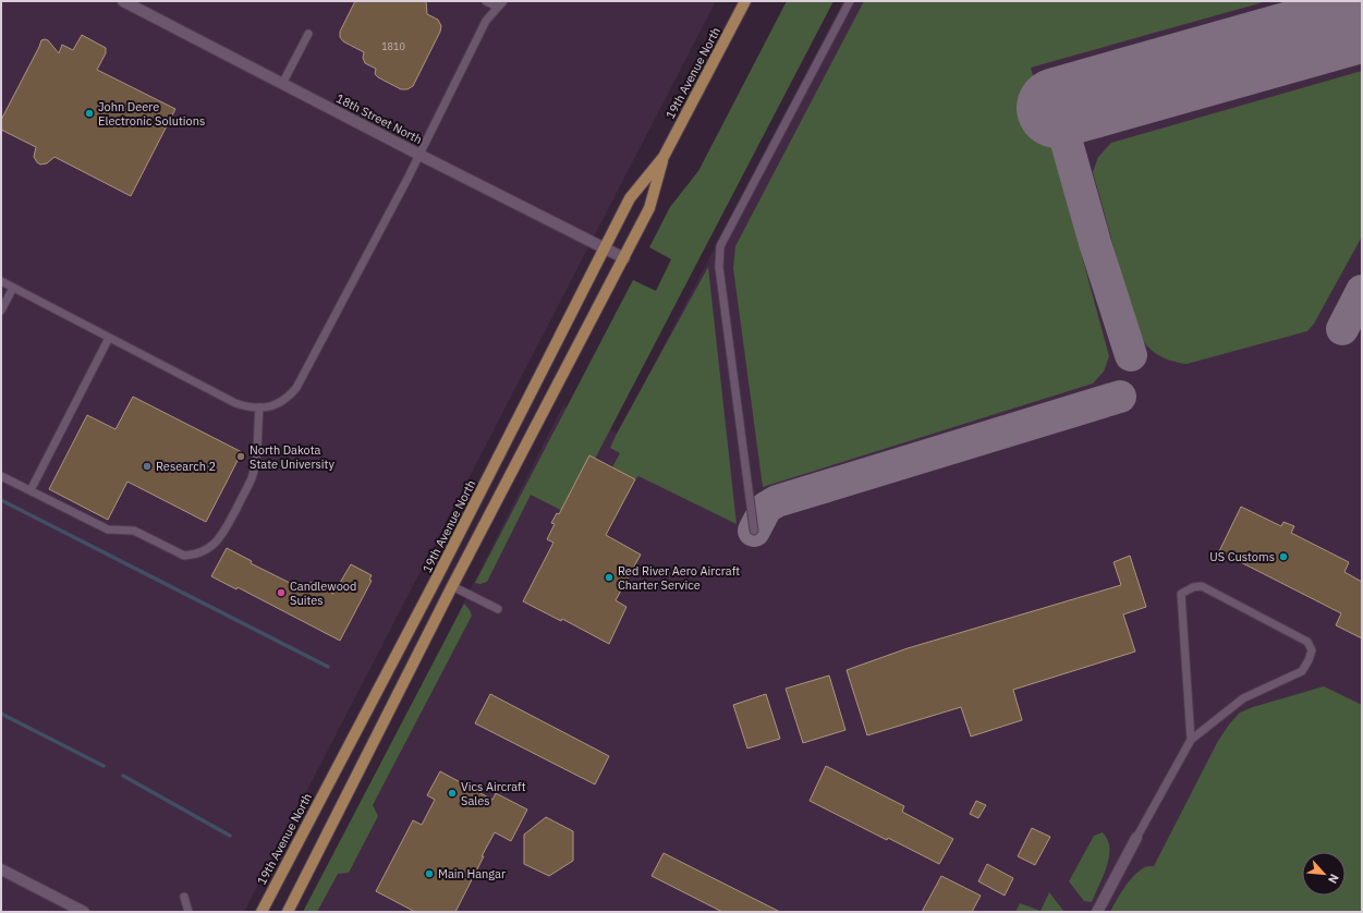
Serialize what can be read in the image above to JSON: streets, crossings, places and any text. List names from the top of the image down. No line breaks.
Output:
{"streets":{"main road":["19th Avenue North"],"street":["18th Street North"]},"crossings":[["19th Avenue North","18th Street North"]],"places":["John Deere Electronic Solutions","North Dakota State University","Research 2","US Customs","Red River Aero Aircraft Charter Service","Candlewood Suites","Vics Aircraft Sales","Main Hangar"],"house_numbers":["1810"],"north":"bottom right"}
